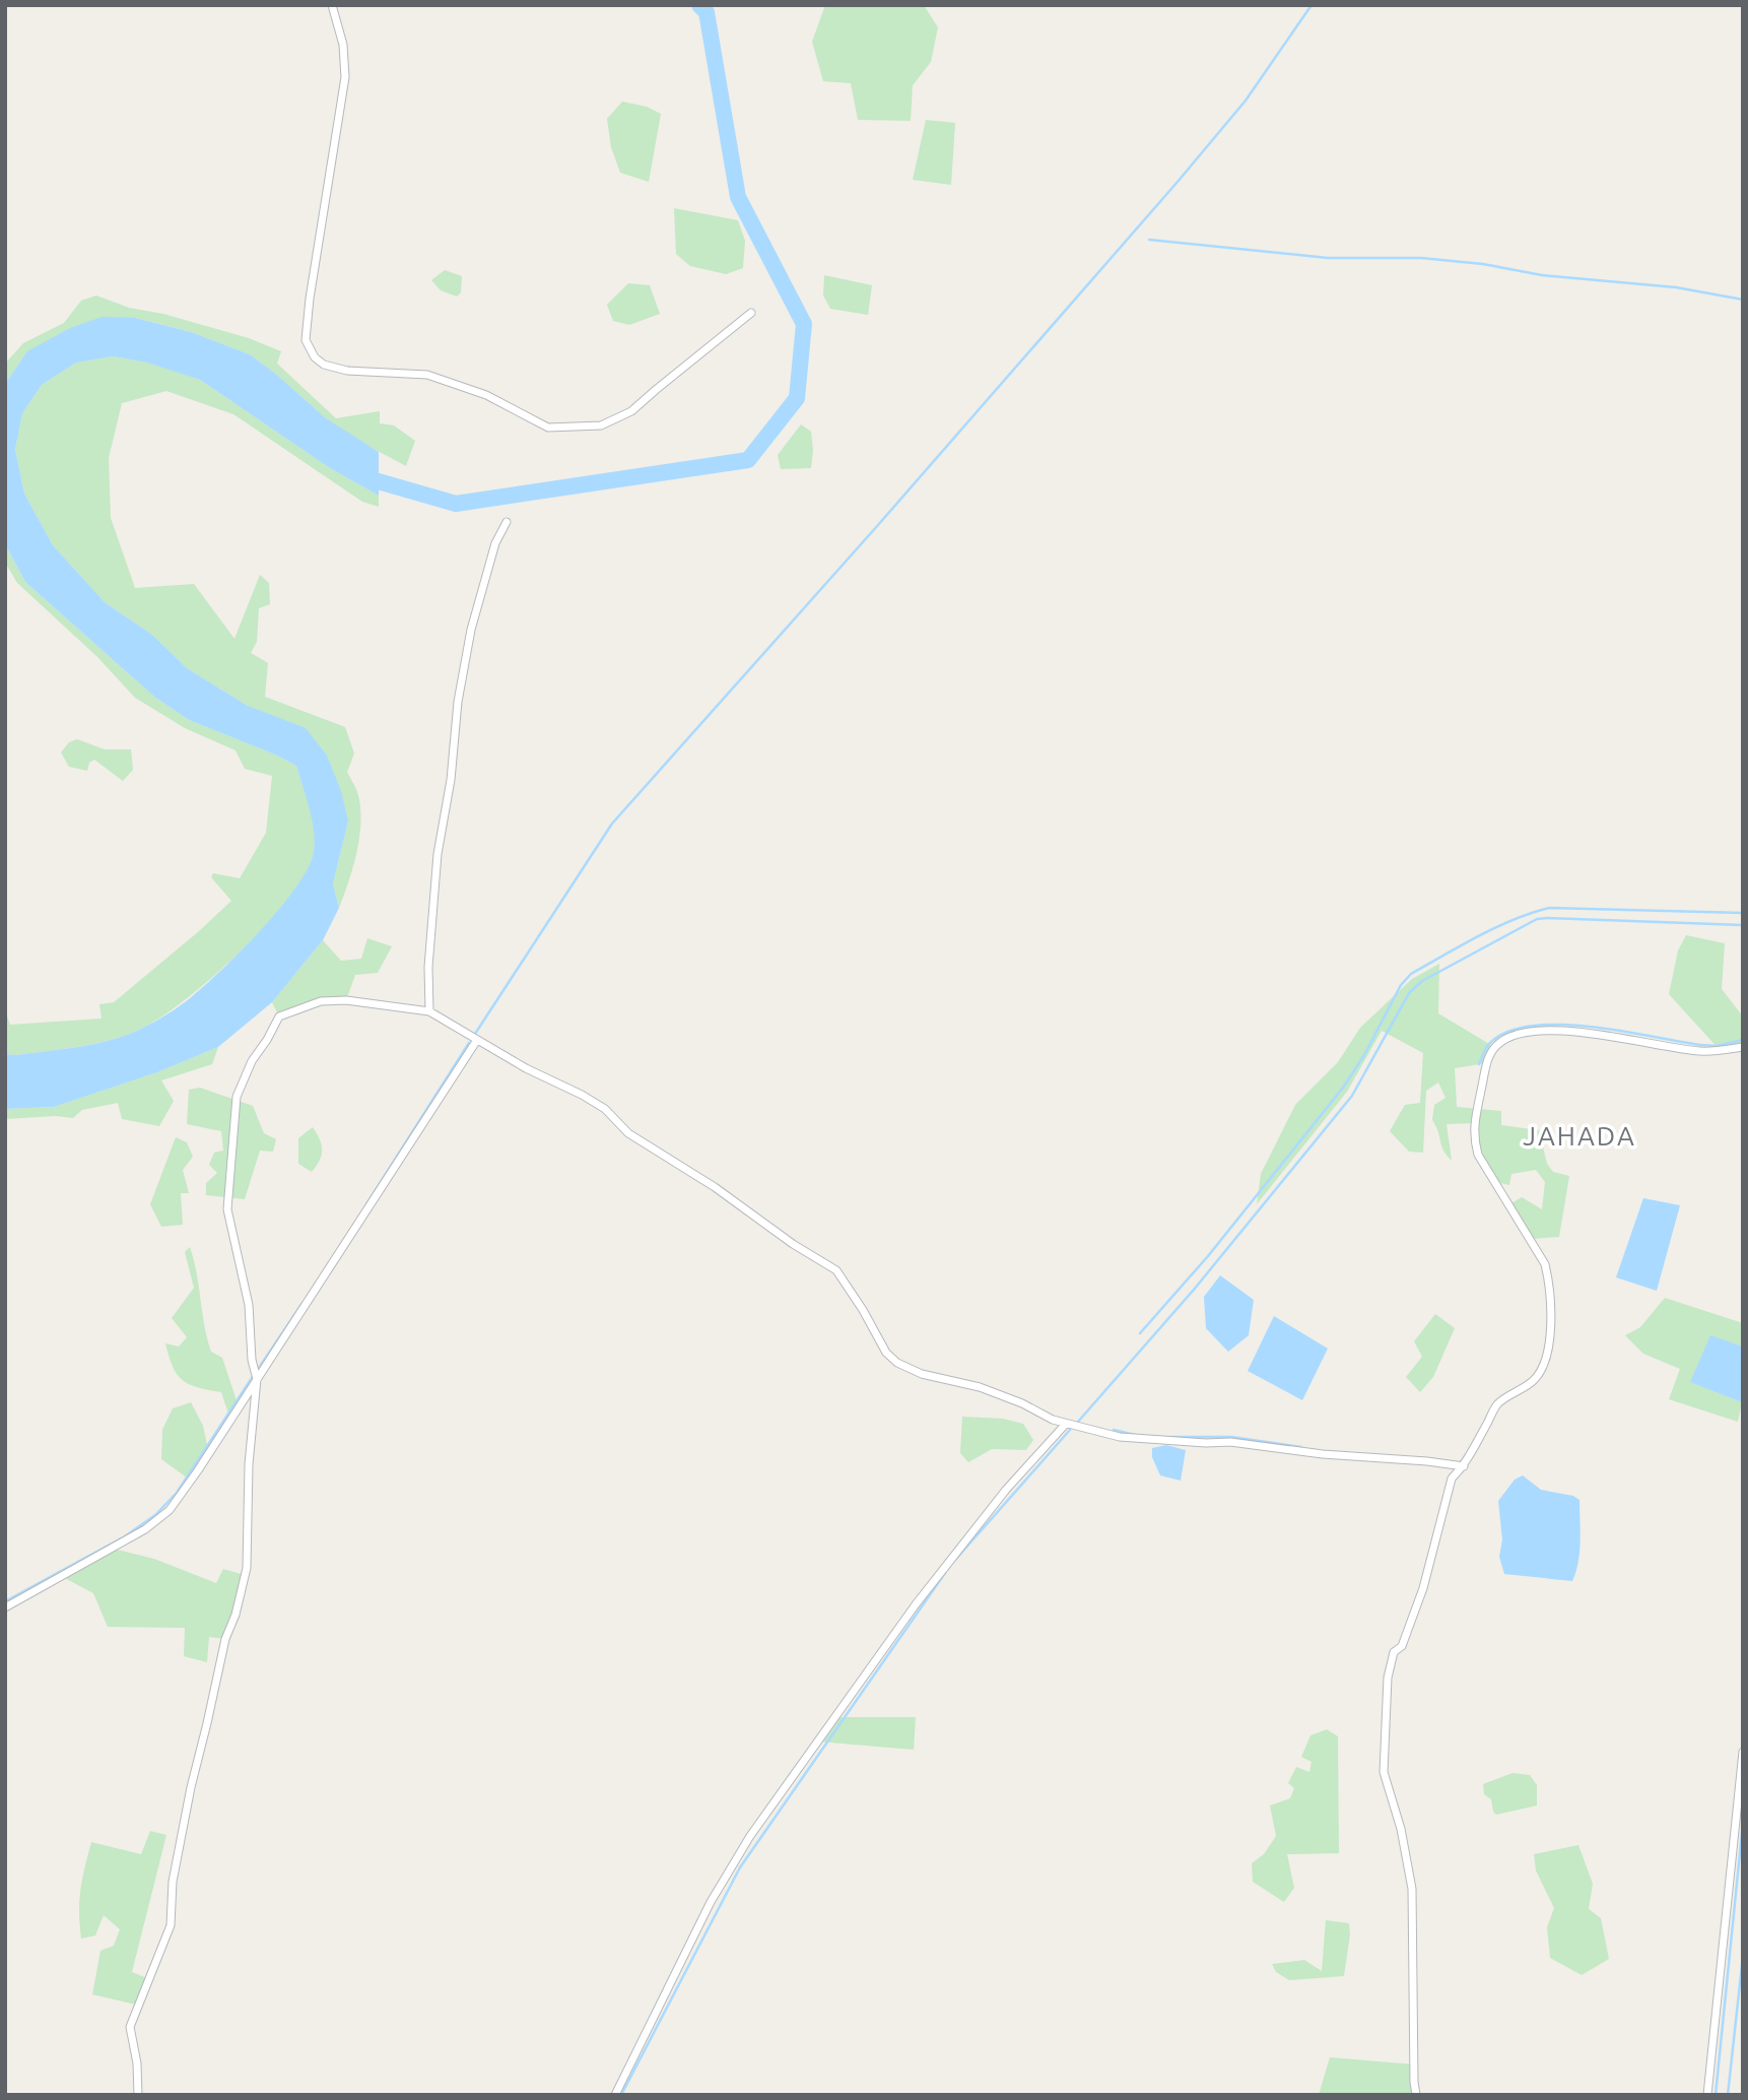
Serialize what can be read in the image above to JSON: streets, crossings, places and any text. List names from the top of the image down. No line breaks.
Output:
{"districts":["JAHADA"]}
